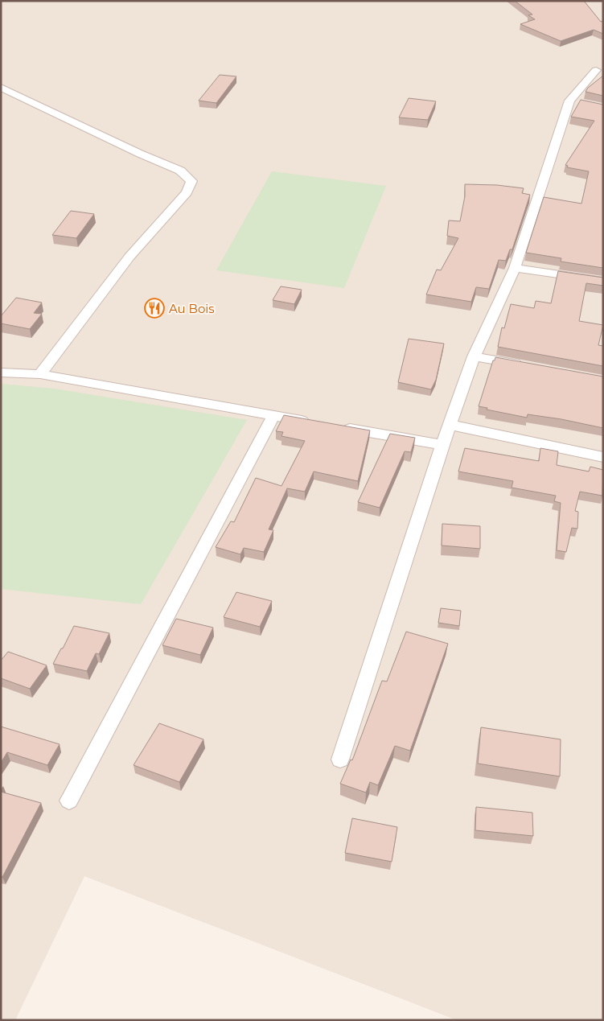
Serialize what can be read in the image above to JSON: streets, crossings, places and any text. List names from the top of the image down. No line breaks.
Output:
{"places":{"restaurant":["Au Bois"]}}
